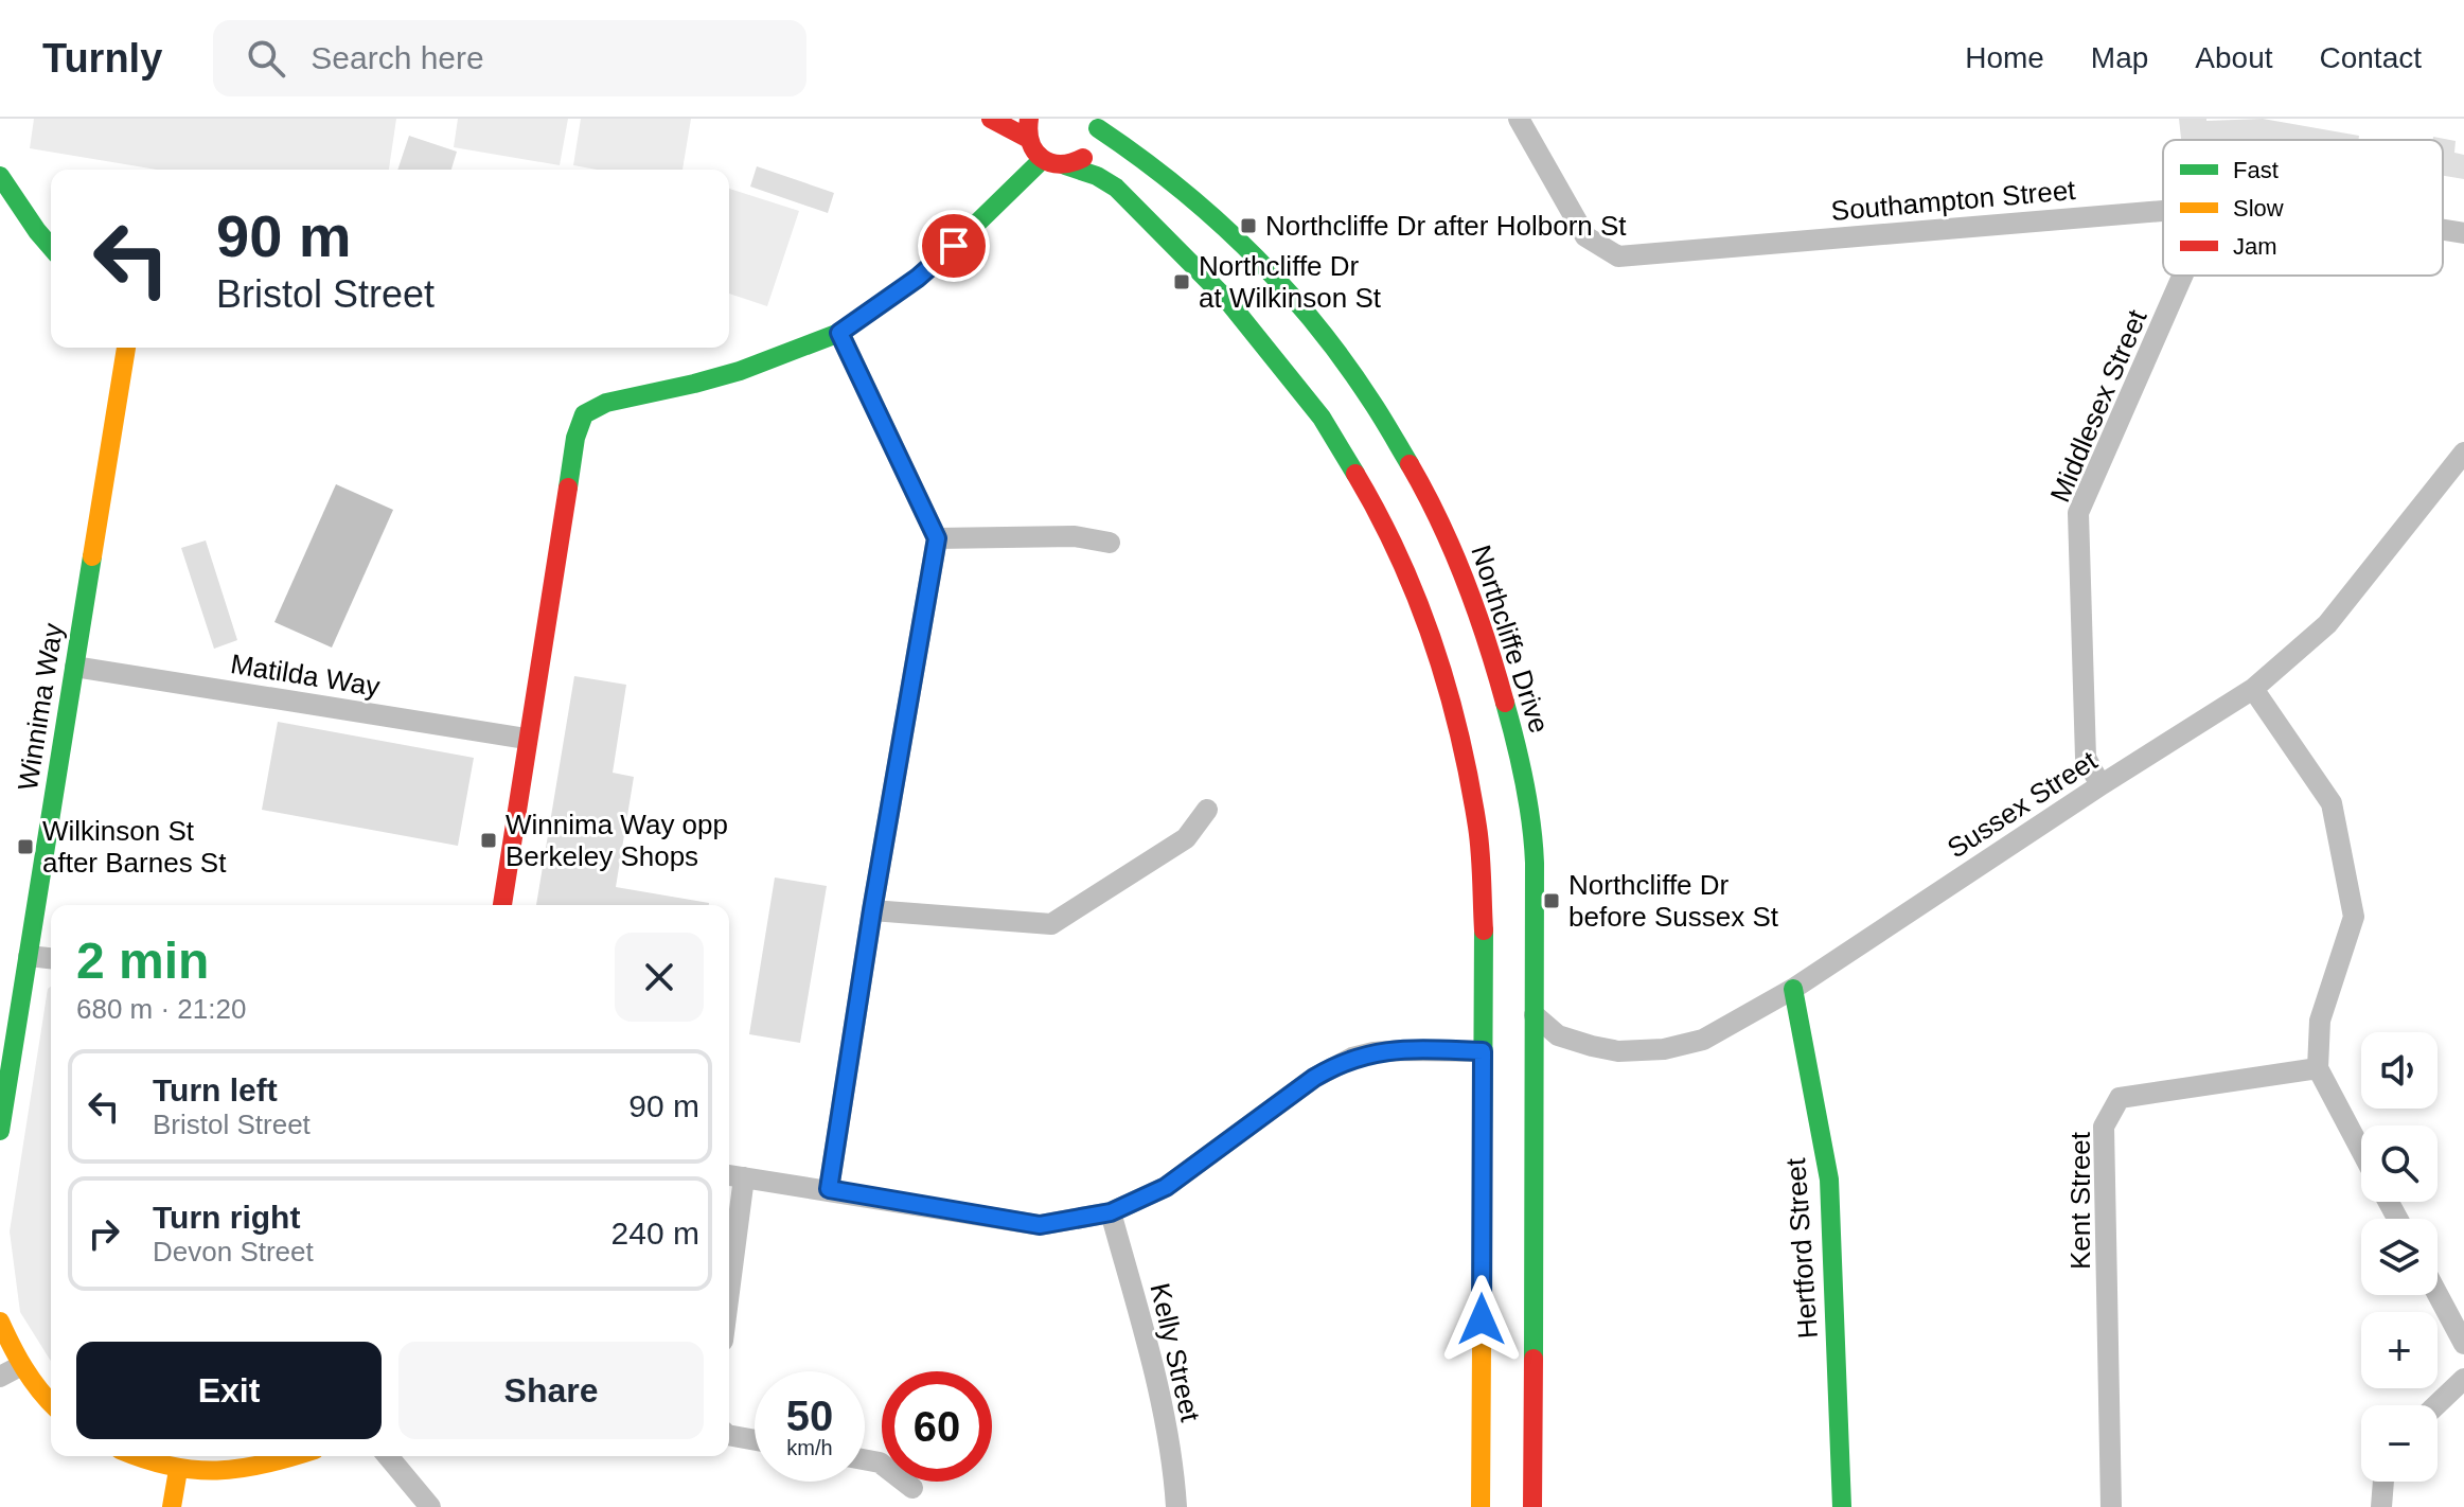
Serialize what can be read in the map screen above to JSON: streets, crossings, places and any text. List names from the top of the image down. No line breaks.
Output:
{"streets":{"main road":["Northcliffe Drive","Winnima Way","Hertford Street"],"street":["Southampton Street","Middlesex Street","Matilda Way","Sussex Street","Kent Street","Kelly Street"]},"crossings":[["Middlesex Street","Sussex Street"],["Northcliffe Drive","Sussex Street"],["Matilda Way","Winnima Way"],["Sussex Street","Hertford Street"]],"places":{"transit":["Northcliffe Dr after Holborn St","Northcliffe Dr at Wilkinson St","Winnima Way opp Berkeley Shops","Wilkinson St after Barnes St","Northcliffe Dr before Sussex St"]},"legend":["Fast","Slow","Jam"],"page":{"header":"Turnly","search":"Search here","nav":["Home","Map","About","Contact"],"turn":["90 m","Bristol Street"],"heading":["2 min","680 m · 21:20"],"map_buttons":["+","−"],"list":[{"name":"Turn left","note":"Bristol Street","value":"90 m"},{"name":"Turn right","note":"Devon Street","value":"240 m"}],"buttons":["Exit","Share"],"speed":"50 km/h","limit":"60"}}
